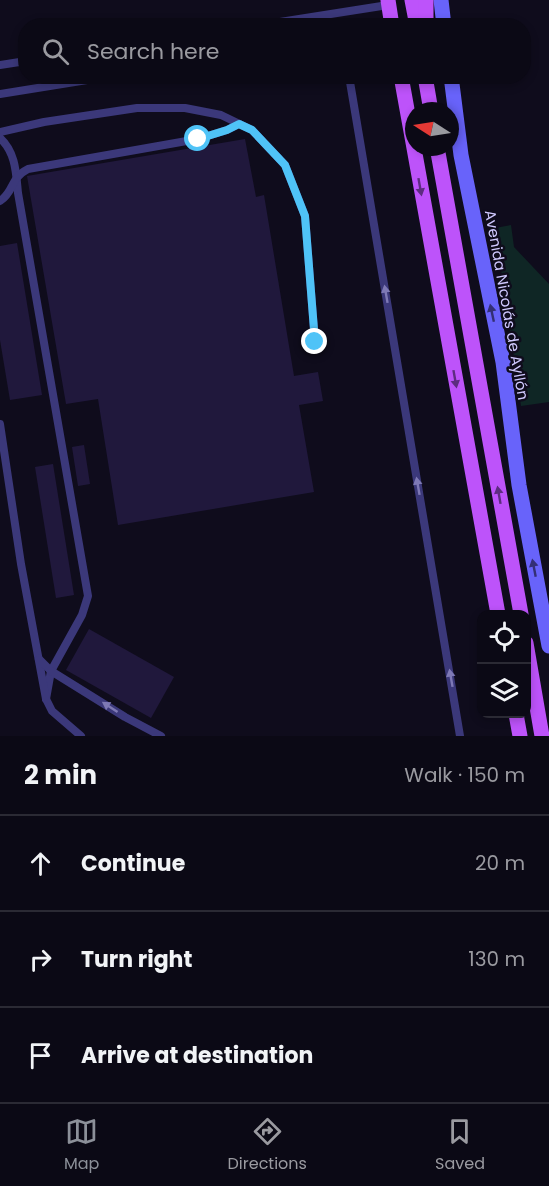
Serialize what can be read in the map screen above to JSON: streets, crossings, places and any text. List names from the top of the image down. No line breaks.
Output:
{"streets":{"street":["Avenida Nicolás de Ayllón"]},"one_way":["Avenida Nicolás de Ayllón"],"north":"left","page":{"search":"Search here","heading":["2 min","Walk · 150 m"],"list":[["Continue","20 m"],["Turn right","130 m"],"Arrive at destination"],"nav":["Map","Directions","Saved"]}}
